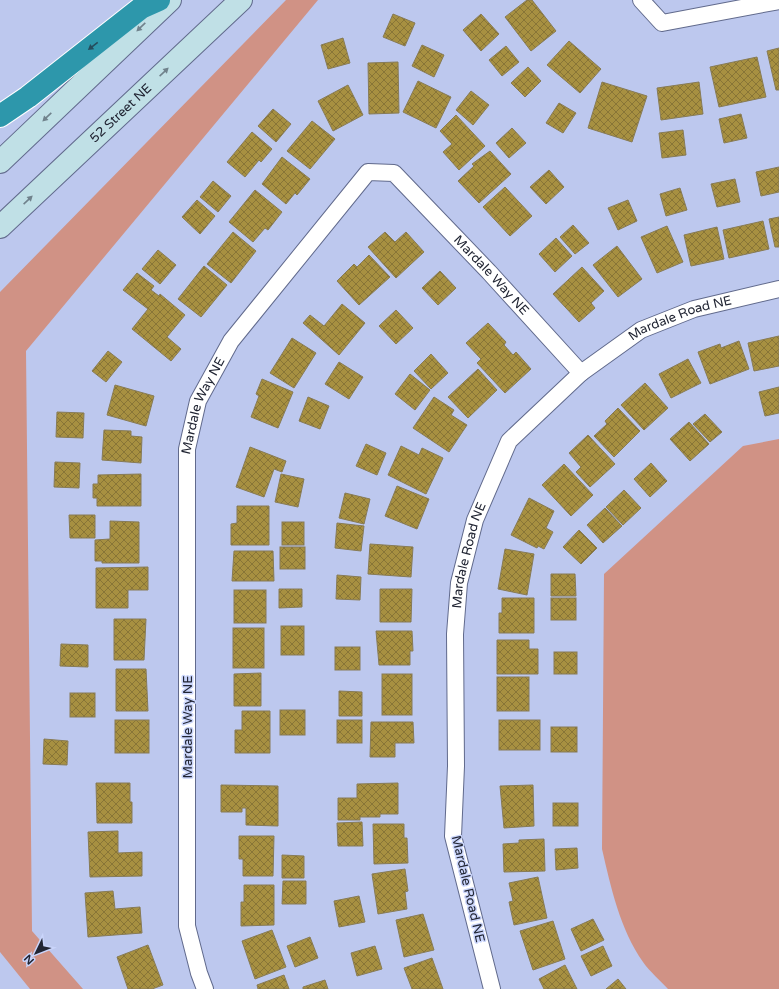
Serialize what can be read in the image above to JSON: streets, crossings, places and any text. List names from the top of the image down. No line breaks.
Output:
{"streets":{"main road":["52 Street NE"],"street":["Mardale Way NE","Mardale Road NE"]},"crossings":[["Mardale Way NE","Mardale Road NE"]],"north":"bottom left"}
